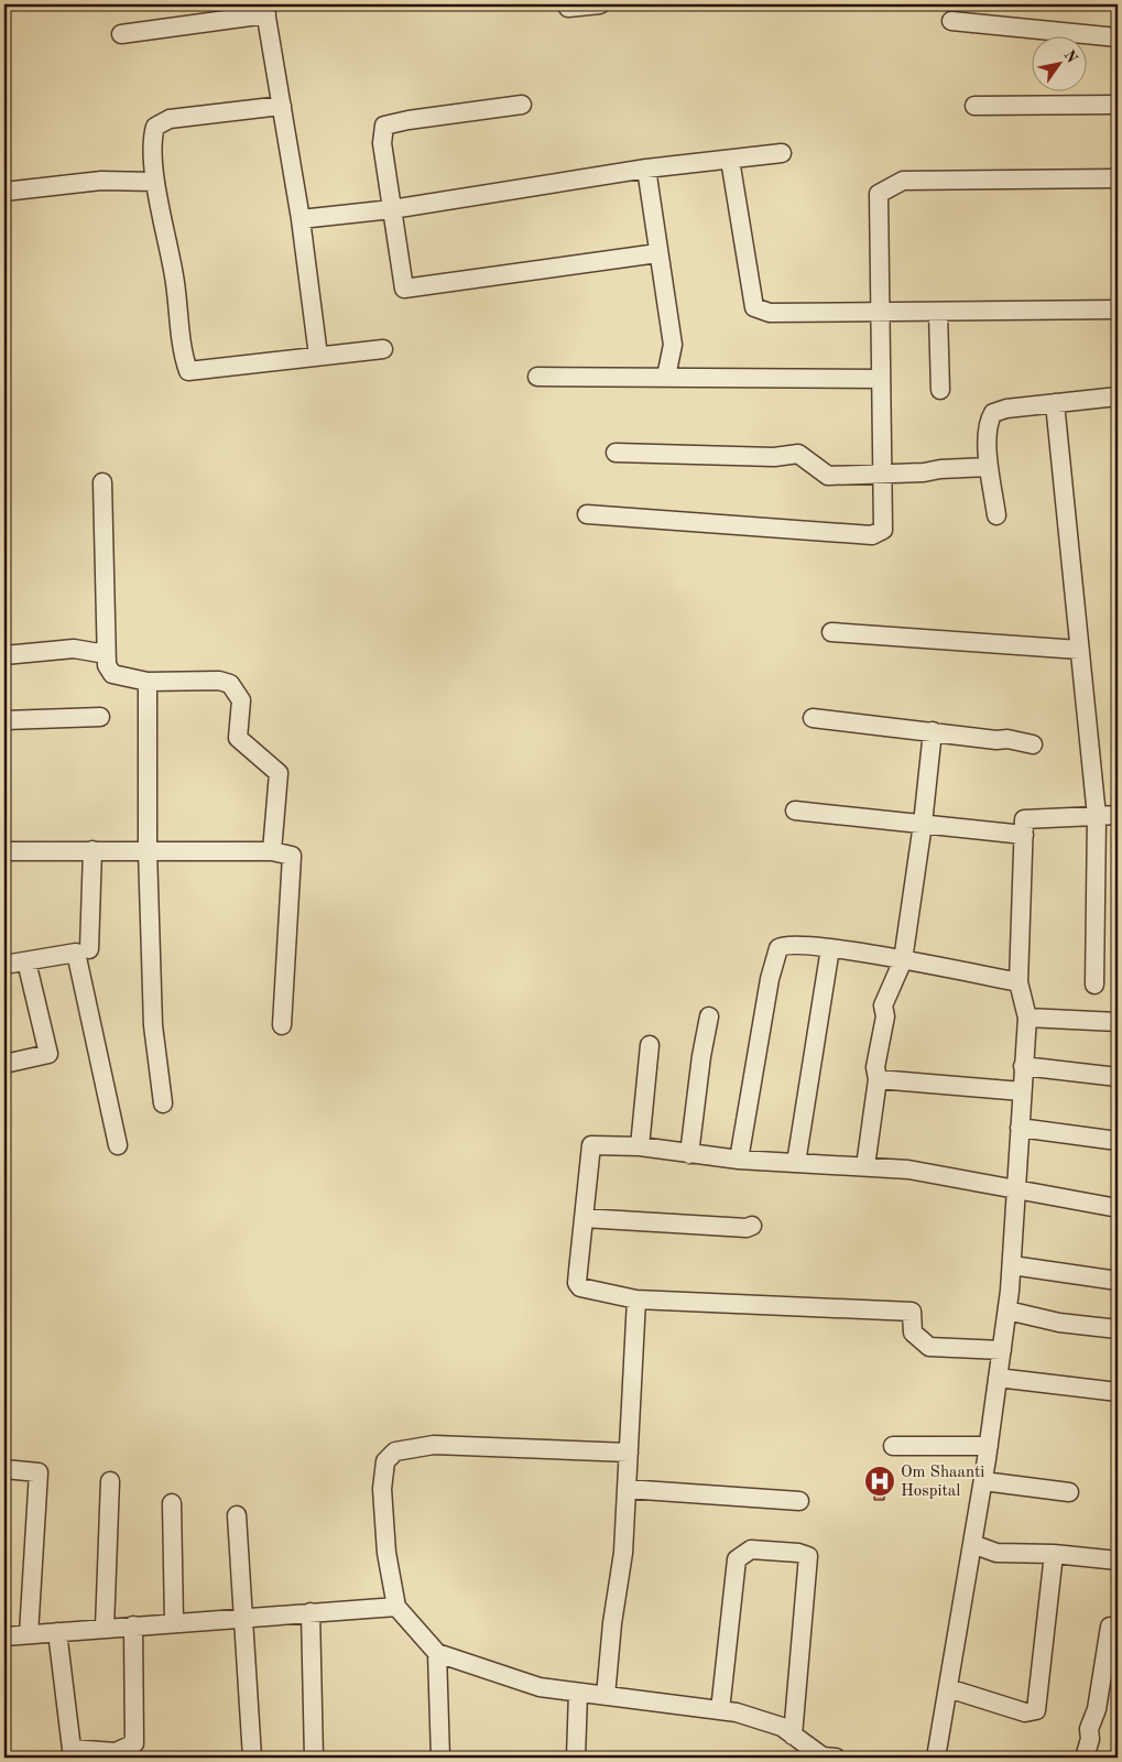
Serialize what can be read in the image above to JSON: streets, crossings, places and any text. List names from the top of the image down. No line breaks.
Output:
{"places":{"hospital":["Om Shaanti Hospital"]},"north":"top right"}
